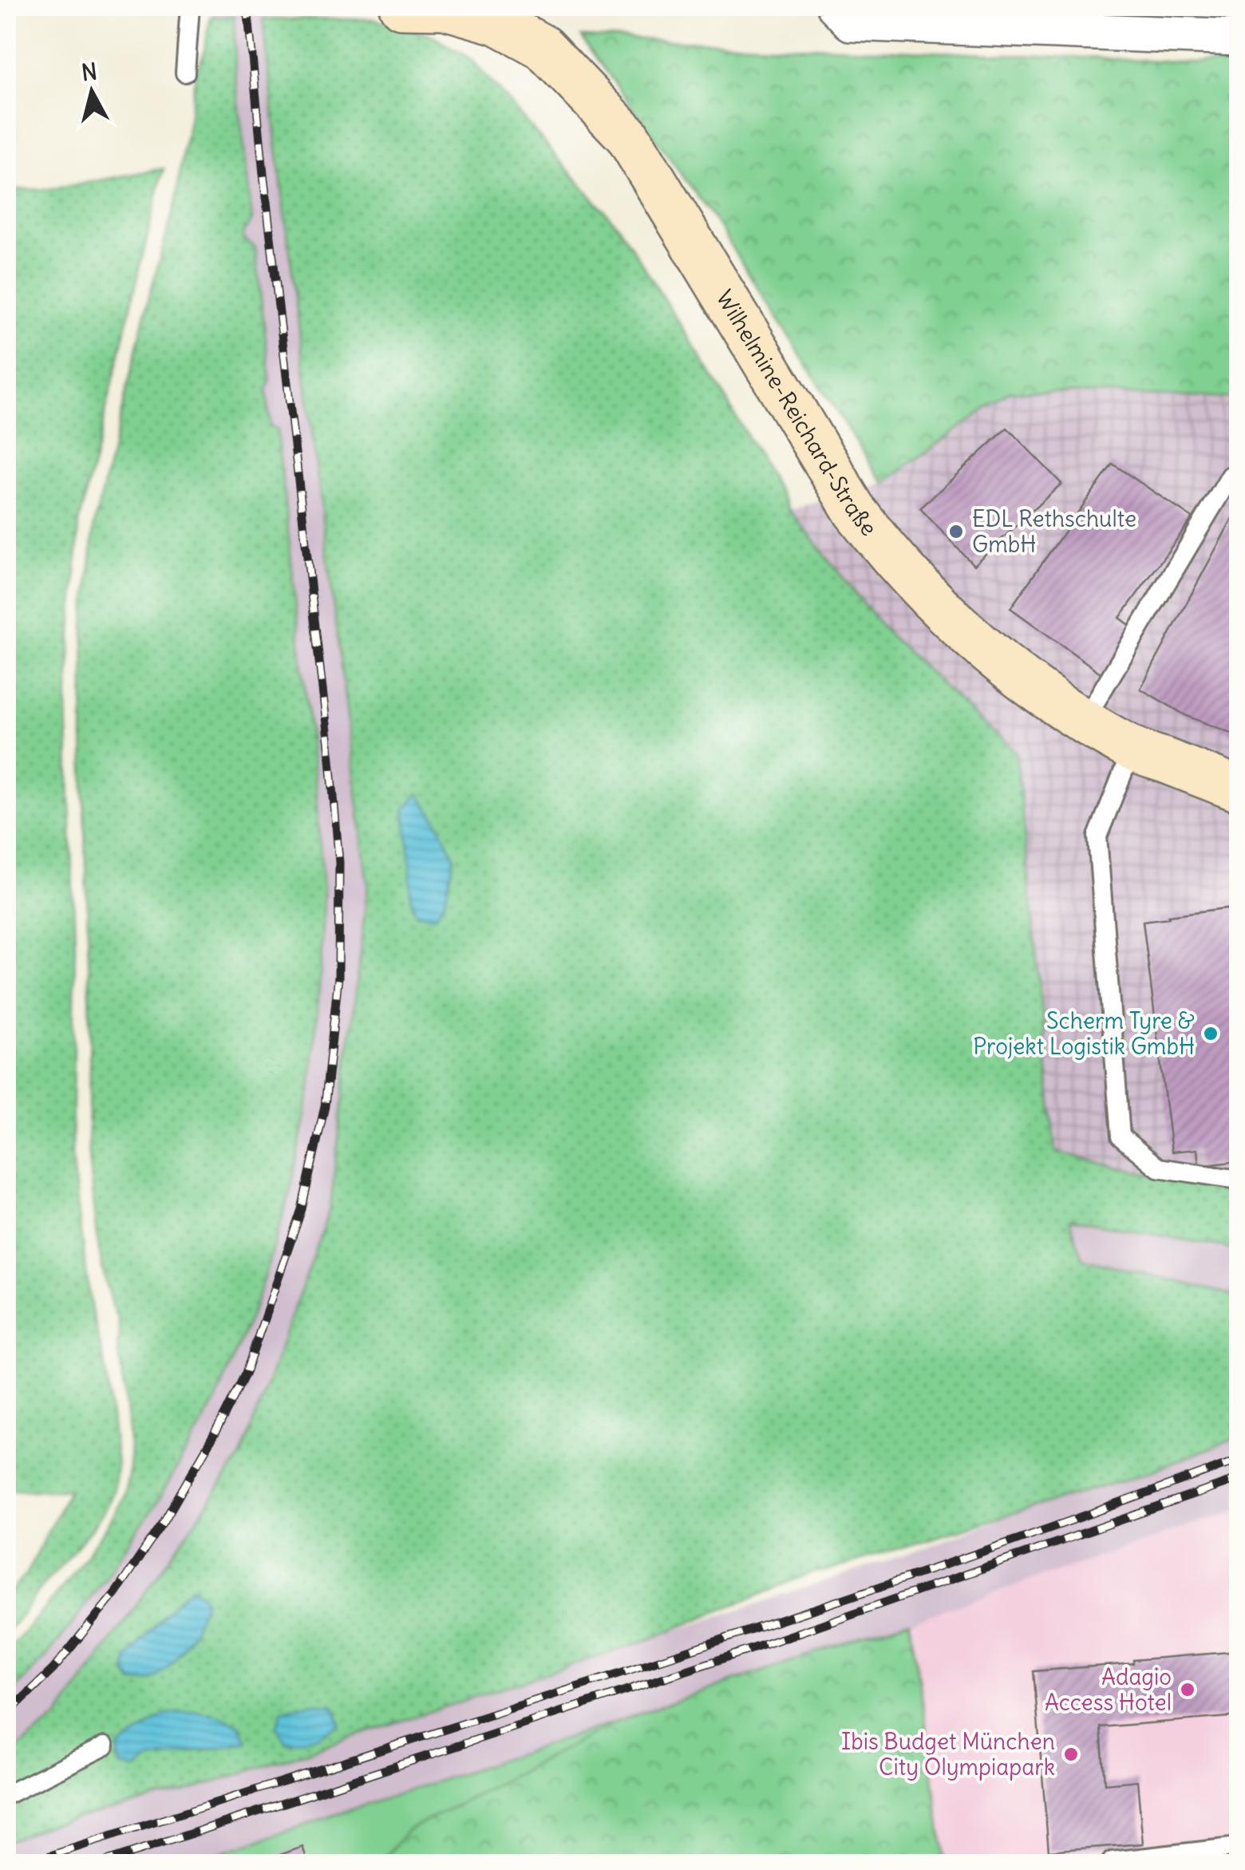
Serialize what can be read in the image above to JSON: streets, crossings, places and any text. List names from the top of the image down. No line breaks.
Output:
{"streets":{"street":["Wilhelmine-Reichard-Straße"]},"places":["EDL Rethschulte GmbH","Scherm Tyre & Projekt Logistik GmbH","Adagio Access Hotel","Ibis Budget München City Olympiapark"],"north":"top"}
